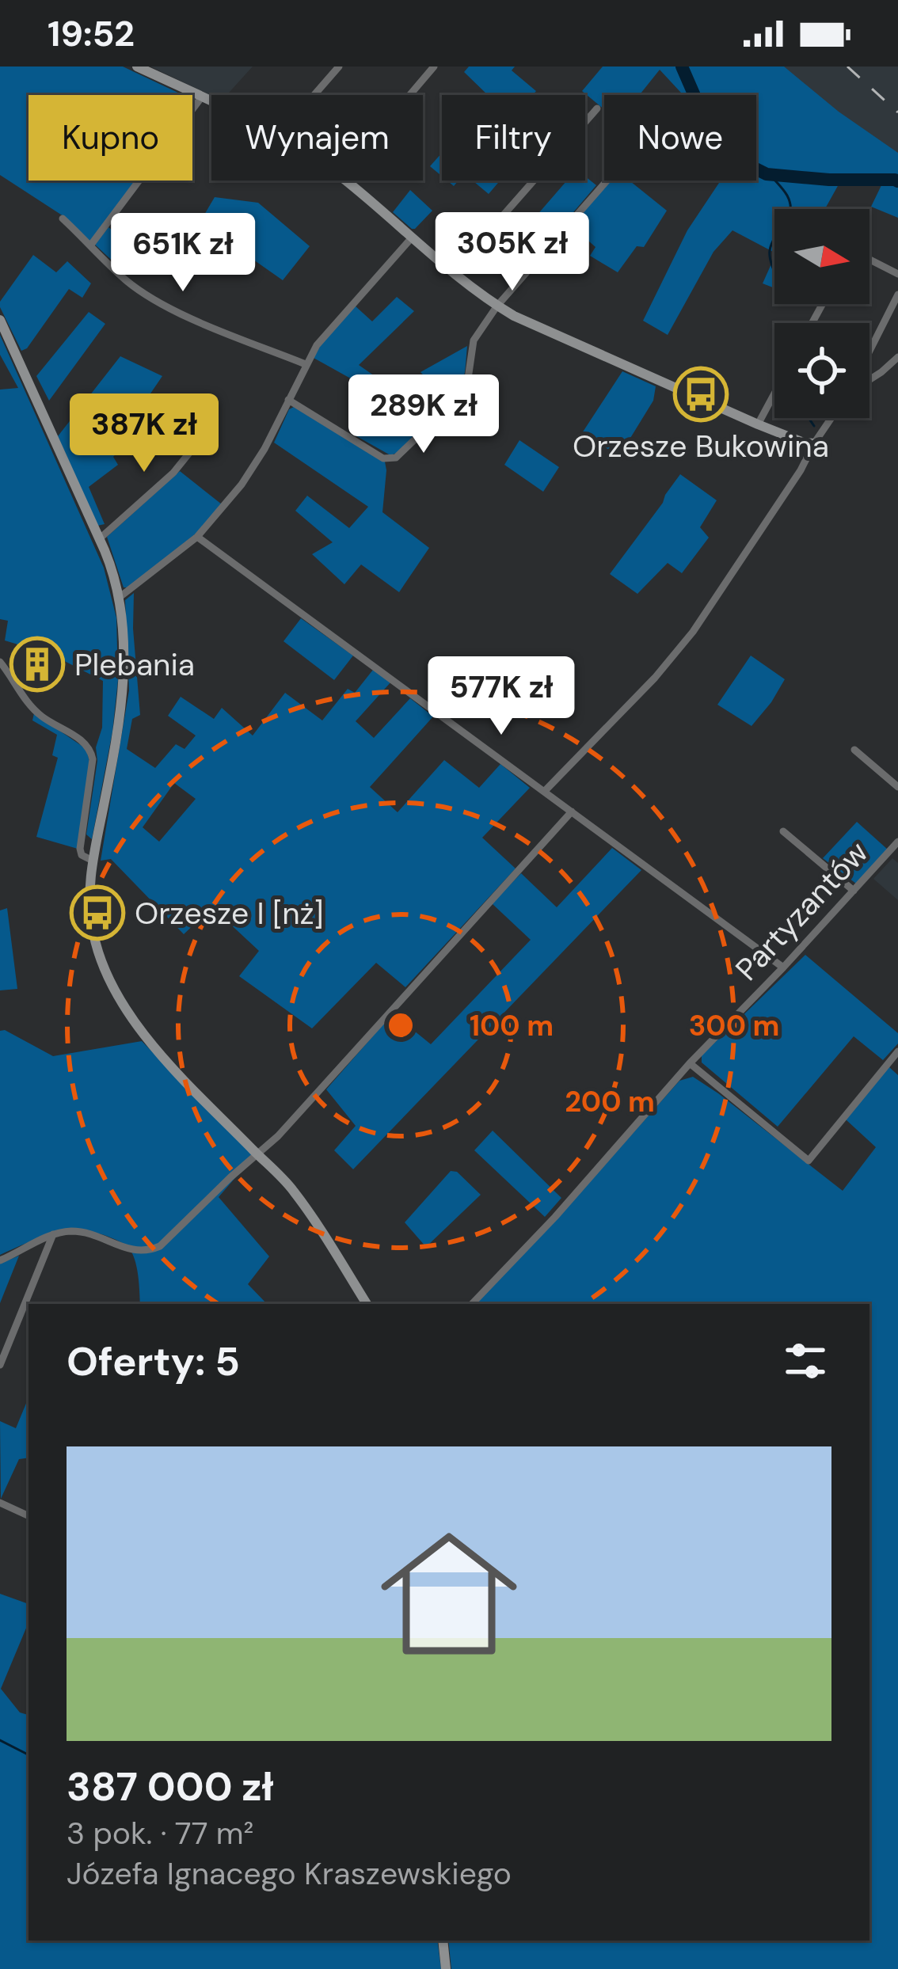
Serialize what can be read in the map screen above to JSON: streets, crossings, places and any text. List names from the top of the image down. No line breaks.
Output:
{"streets":{"street":["Partyzantów"]},"places":{"bus stop":["Orzesze Bukowina","Orzesze I [nż]"],"building":["Plebania"]},"north":"right","page":{"status":"19:52","chip":["Kupno","Wynajem","Filtry","Nowe"],"price":["305K zł","651K zł","289K zł","387K zł","577K zł"],"heading":"Oferty: 5","list":[{"name":"387 000 zł","note":"3 pok. · 77 m² · Józefa Ignacego Kraszewskiego"}]},"rings":["100 m","300 m","200 m"]}
